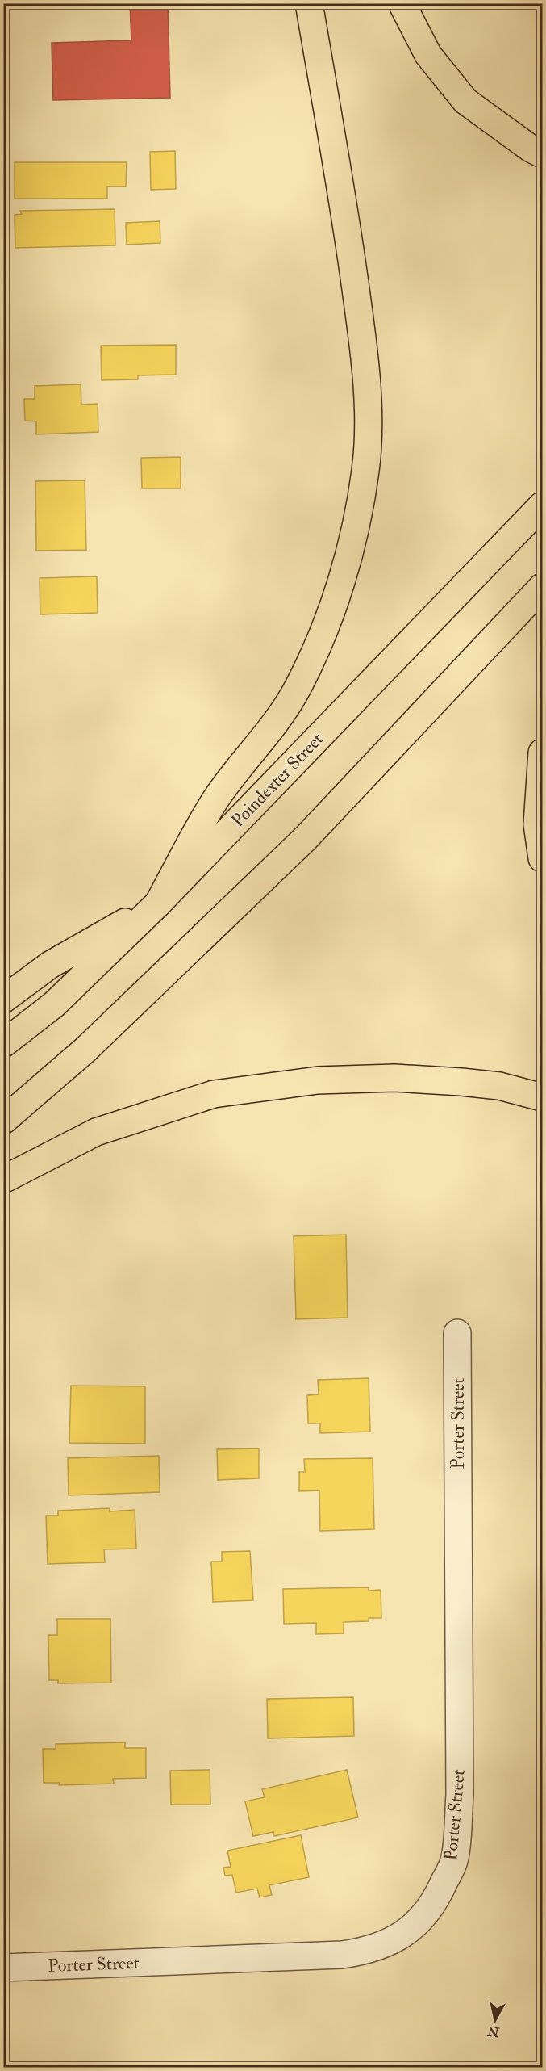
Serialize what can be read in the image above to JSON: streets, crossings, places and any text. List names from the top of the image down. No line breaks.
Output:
{"streets":{"main road":["Poindexter Street"],"street":["Porter Street"]},"north":"bottom"}
